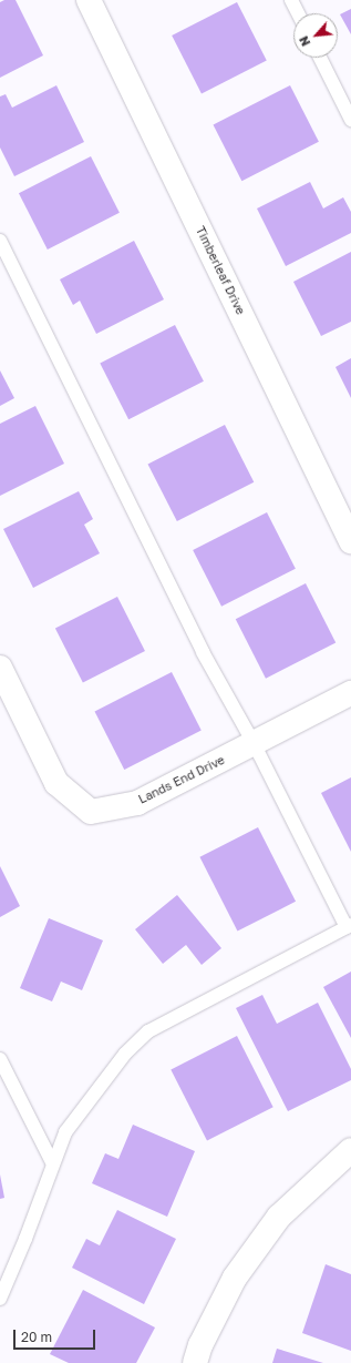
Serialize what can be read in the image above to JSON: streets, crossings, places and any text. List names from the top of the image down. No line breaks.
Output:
{"streets":{"street":["Timberleaf Drive","Lands End Drive"]},"scale_bar":"20 m","north":"bottom left"}
